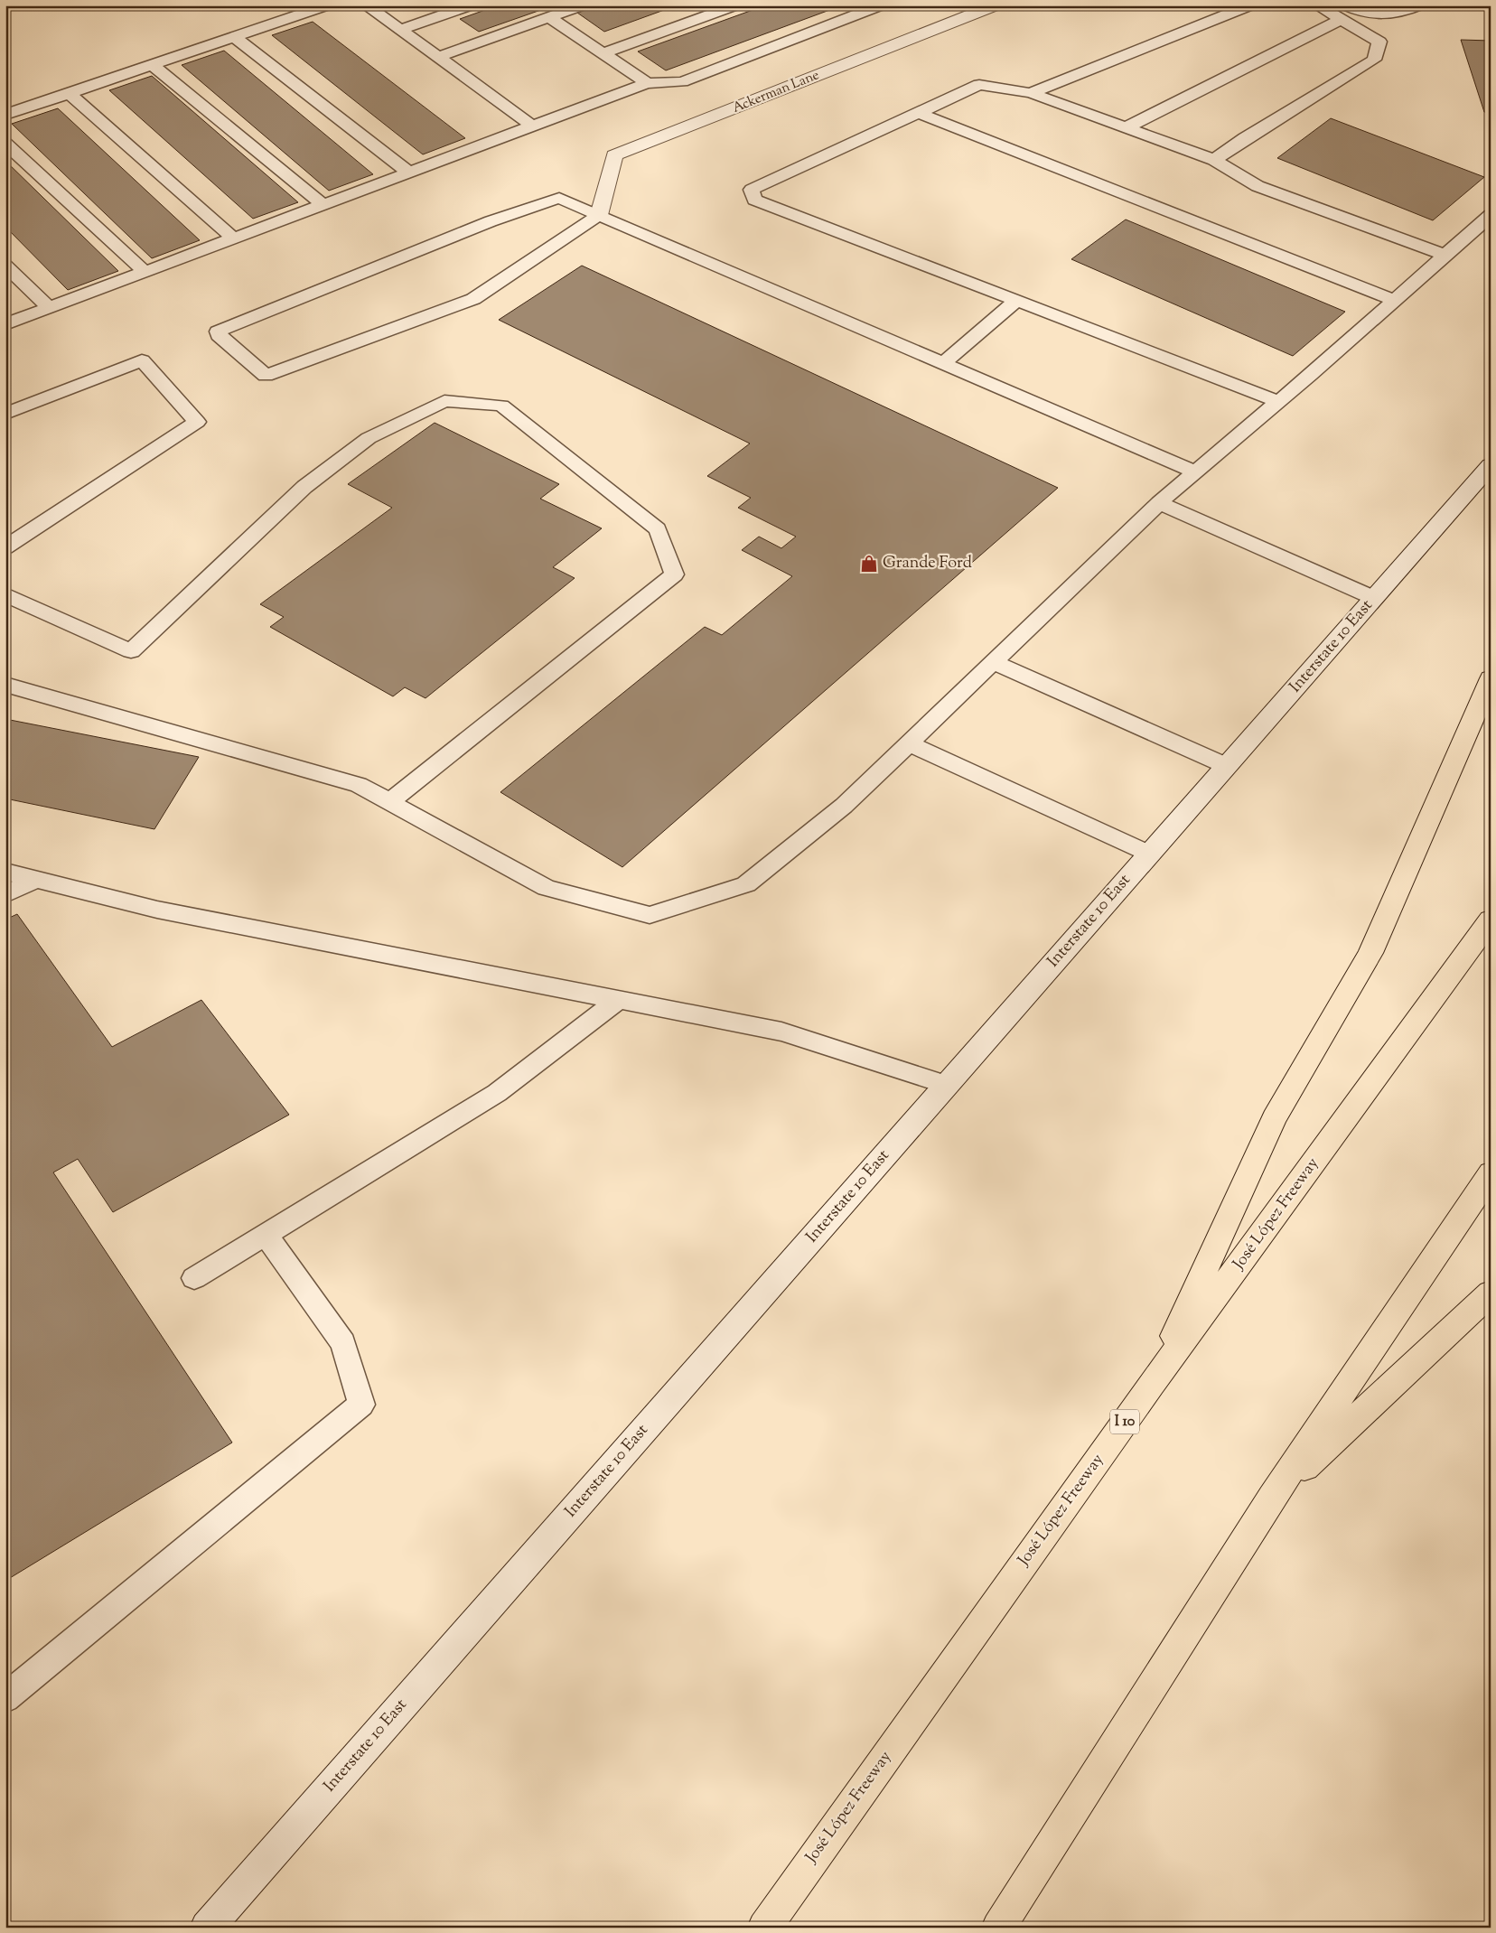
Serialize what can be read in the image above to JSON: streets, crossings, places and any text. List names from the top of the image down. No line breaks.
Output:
{"streets":{"highway":["José López Freeway","I 10"],"main road":["Ackerman Lane","Interstate 10 East"]},"places":{"shop":["Grande Ford"]}}
